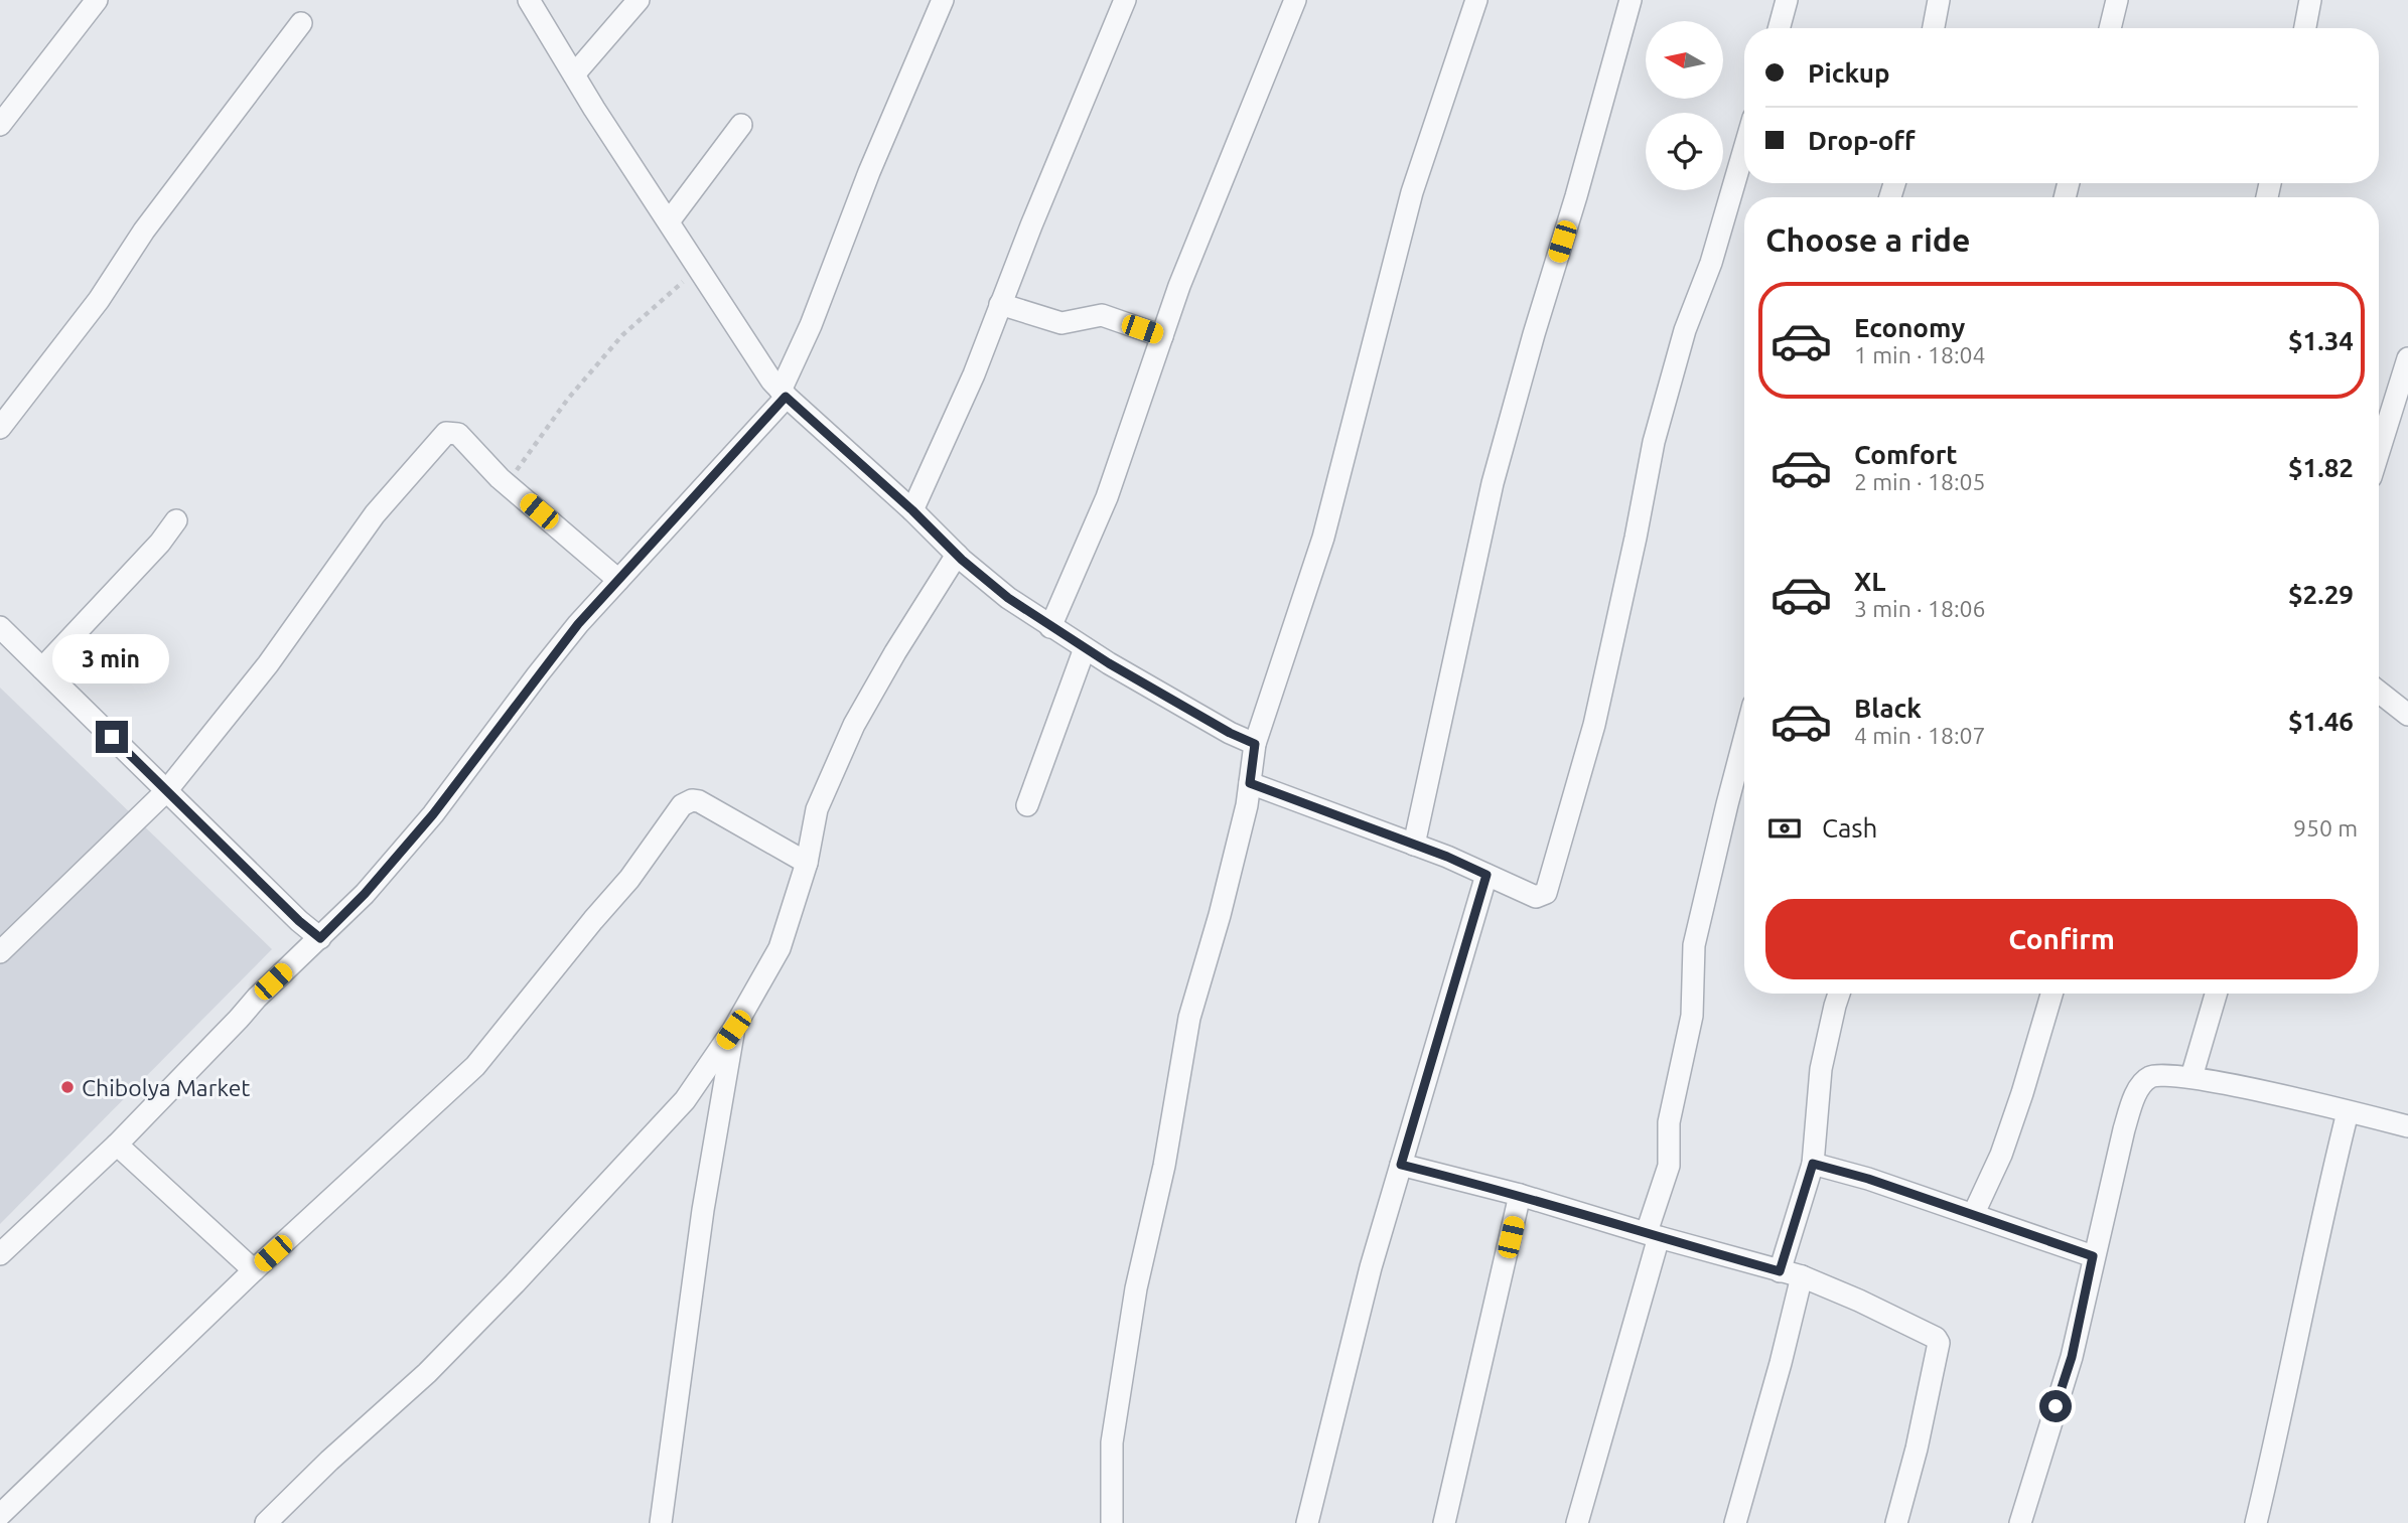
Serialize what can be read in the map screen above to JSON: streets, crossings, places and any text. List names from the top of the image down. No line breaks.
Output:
{"places":["Chibolya Market"],"north":"left","page":{"banner":["Pickup","Drop-off"],"heading":"Choose a ride","list":[{"name":"Economy","note":"1 min · 18:04","value":"$1.34"},{"name":"Comfort","note":"2 min · 18:05","value":"$1.82"},{"name":"XL","note":"3 min · 18:06","value":"$2.29"},{"name":"Black","note":"4 min · 18:07","value":"$1.46"}],"bubble":"3 min","pay":["Cash","950 m"],"buttons":"Confirm"}}
